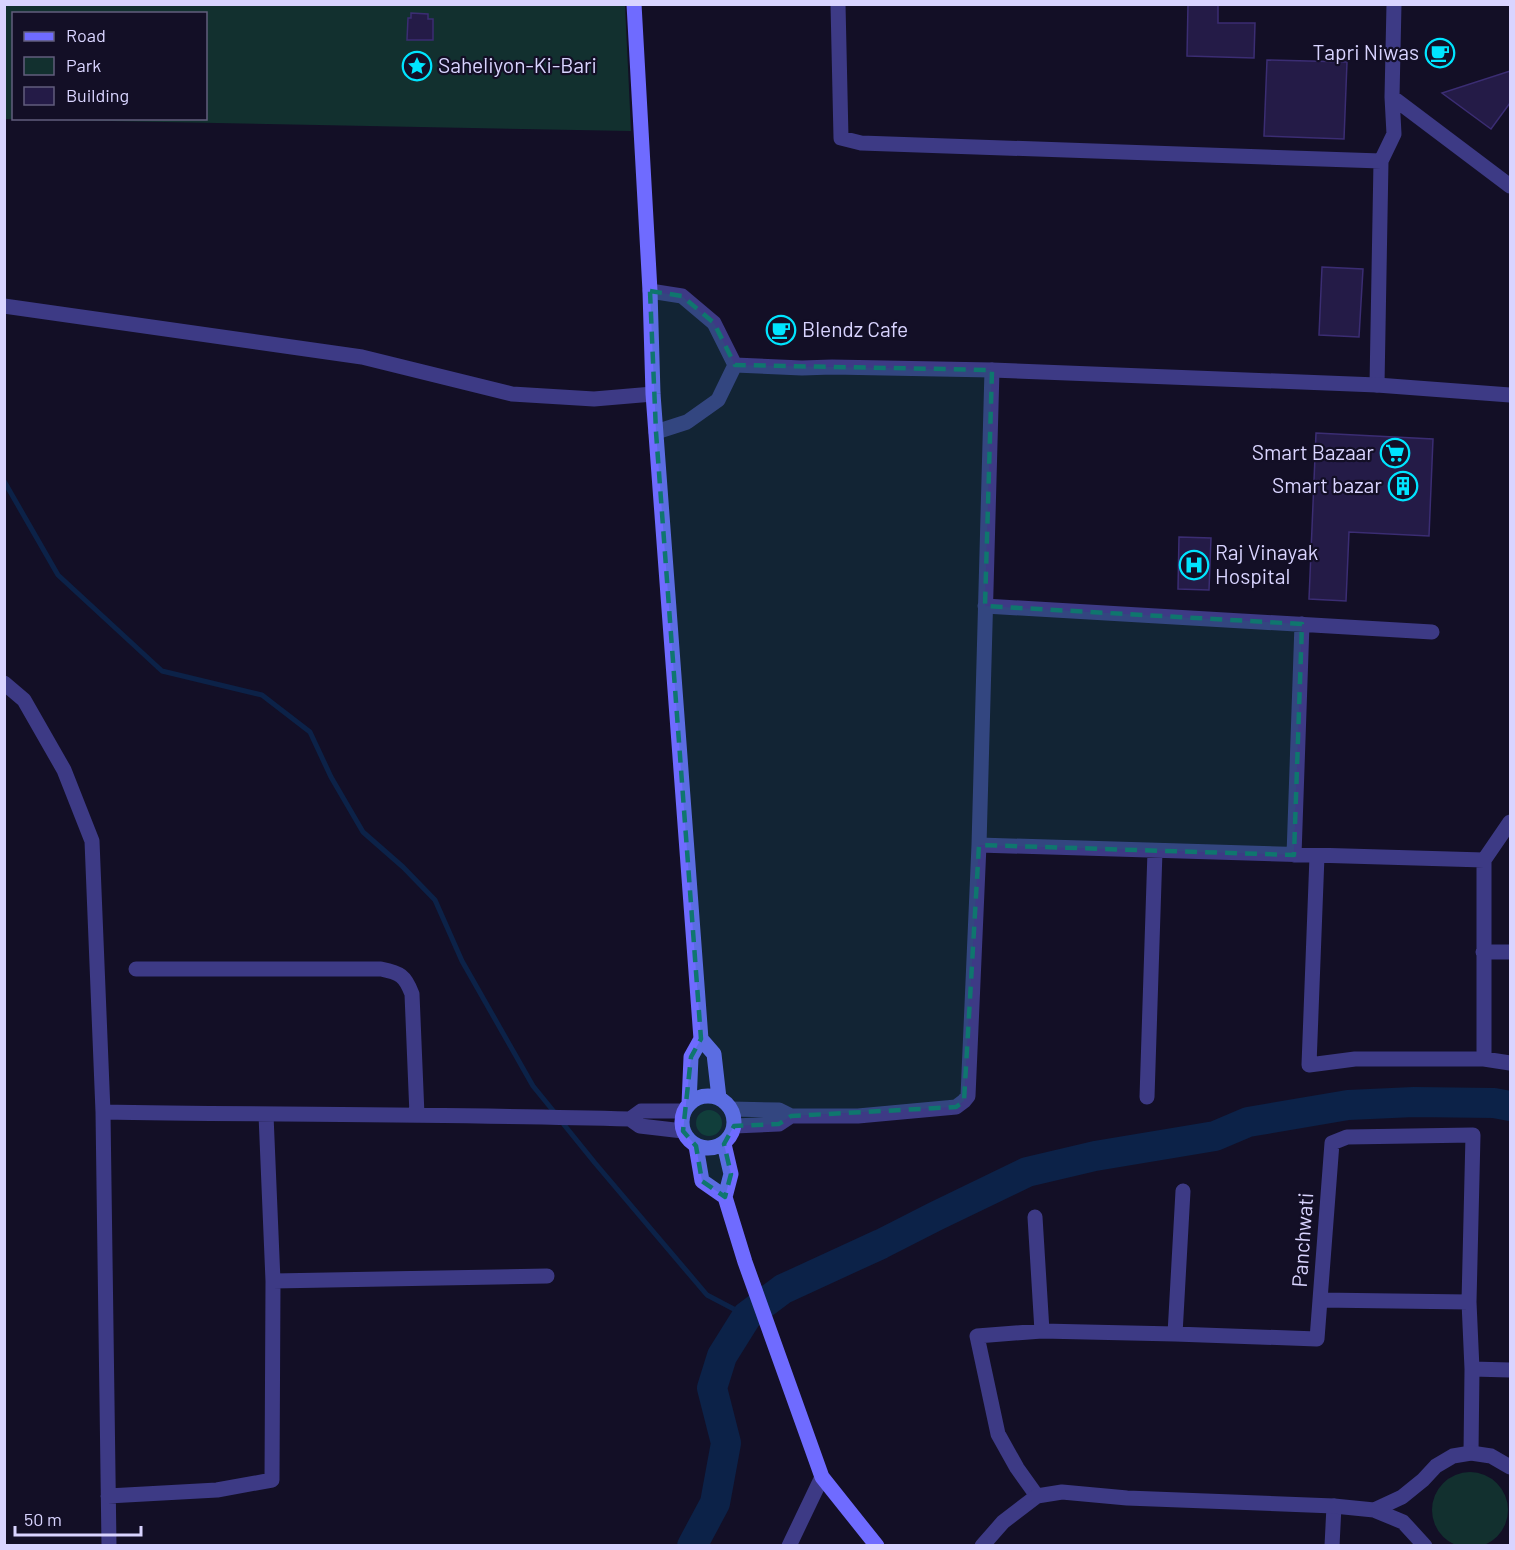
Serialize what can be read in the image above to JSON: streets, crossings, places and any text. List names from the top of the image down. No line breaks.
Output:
{"streets":{"street":["Panchwati"]},"places":{"cafe":["Tapri Niwas","Blendz Cafe"],"place":["Saheliyon-Ki-Bari"],"supermarket":["Smart Bazaar"],"building":["Smart bazar"],"hospital":["Raj Vinayak Hospital"]},"legend":["Road","Park","Building"],"scale_bar":"50 m"}
